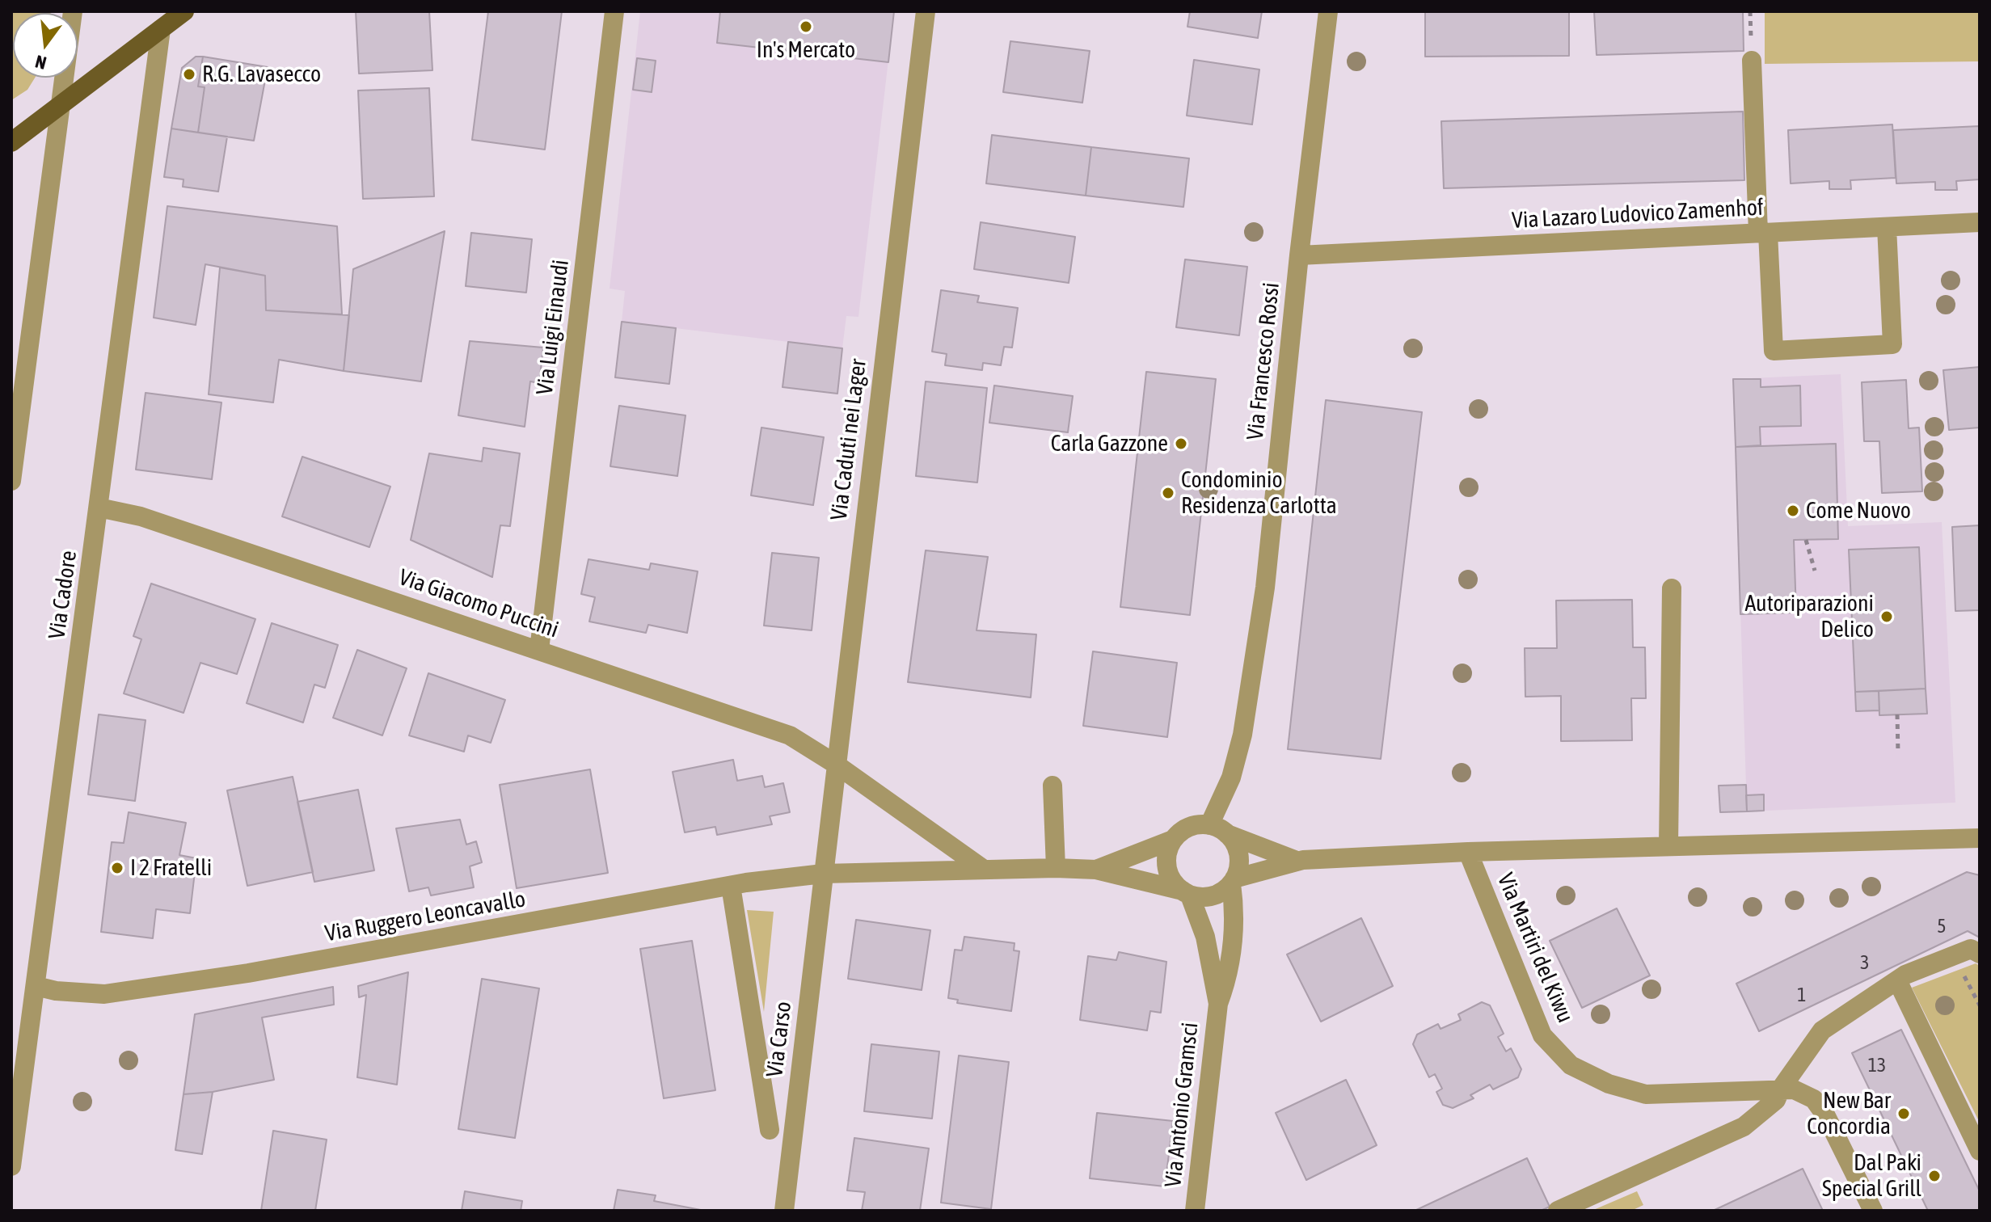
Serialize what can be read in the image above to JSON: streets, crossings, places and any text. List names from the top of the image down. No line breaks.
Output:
{"streets":{"street":["Via Lazaro Ludovico Zamenhof","Via Luigi Einaudi","Via Francesco Rossi","Via Caduti nei Lager","Via Cadore","Via Giacomo Puccini","Via Ruggero Leoncavallo","Via Martiri del Kiwu","Via Carso","Via Antonio Gramsci"]},"crossings":[["Via Lazaro Ludovico Zamenhof","Via Francesco Rossi"],["Via Luigi Einaudi","Via Giacomo Puccini"],["Via Francesco Rossi","Via Antonio Gramsci"],["Via Caduti nei Lager","Via Giacomo Puccini"],["Via Caduti nei Lager","Via Ruggero Leoncavallo"],["Via Caduti nei Lager","Via Carso"],["Via Cadore","Via Giacomo Puccini"],["Via Cadore","Via Ruggero Leoncavallo"],["Via Giacomo Puccini","Via Ruggero Leoncavallo"],["Via Ruggero Leoncavallo","Via Carso"]],"places":["In's Mercato","R.G. Lavasecco","Carla Gazzone","Condominio Residenza Carlotta","Come Nuovo","Autoriparazioni Delico","I 2 Fratelli","New Bar Concordia","Dal Paki Special Grill"],"house_numbers":["5","3","1","13"],"north":"bottom"}
